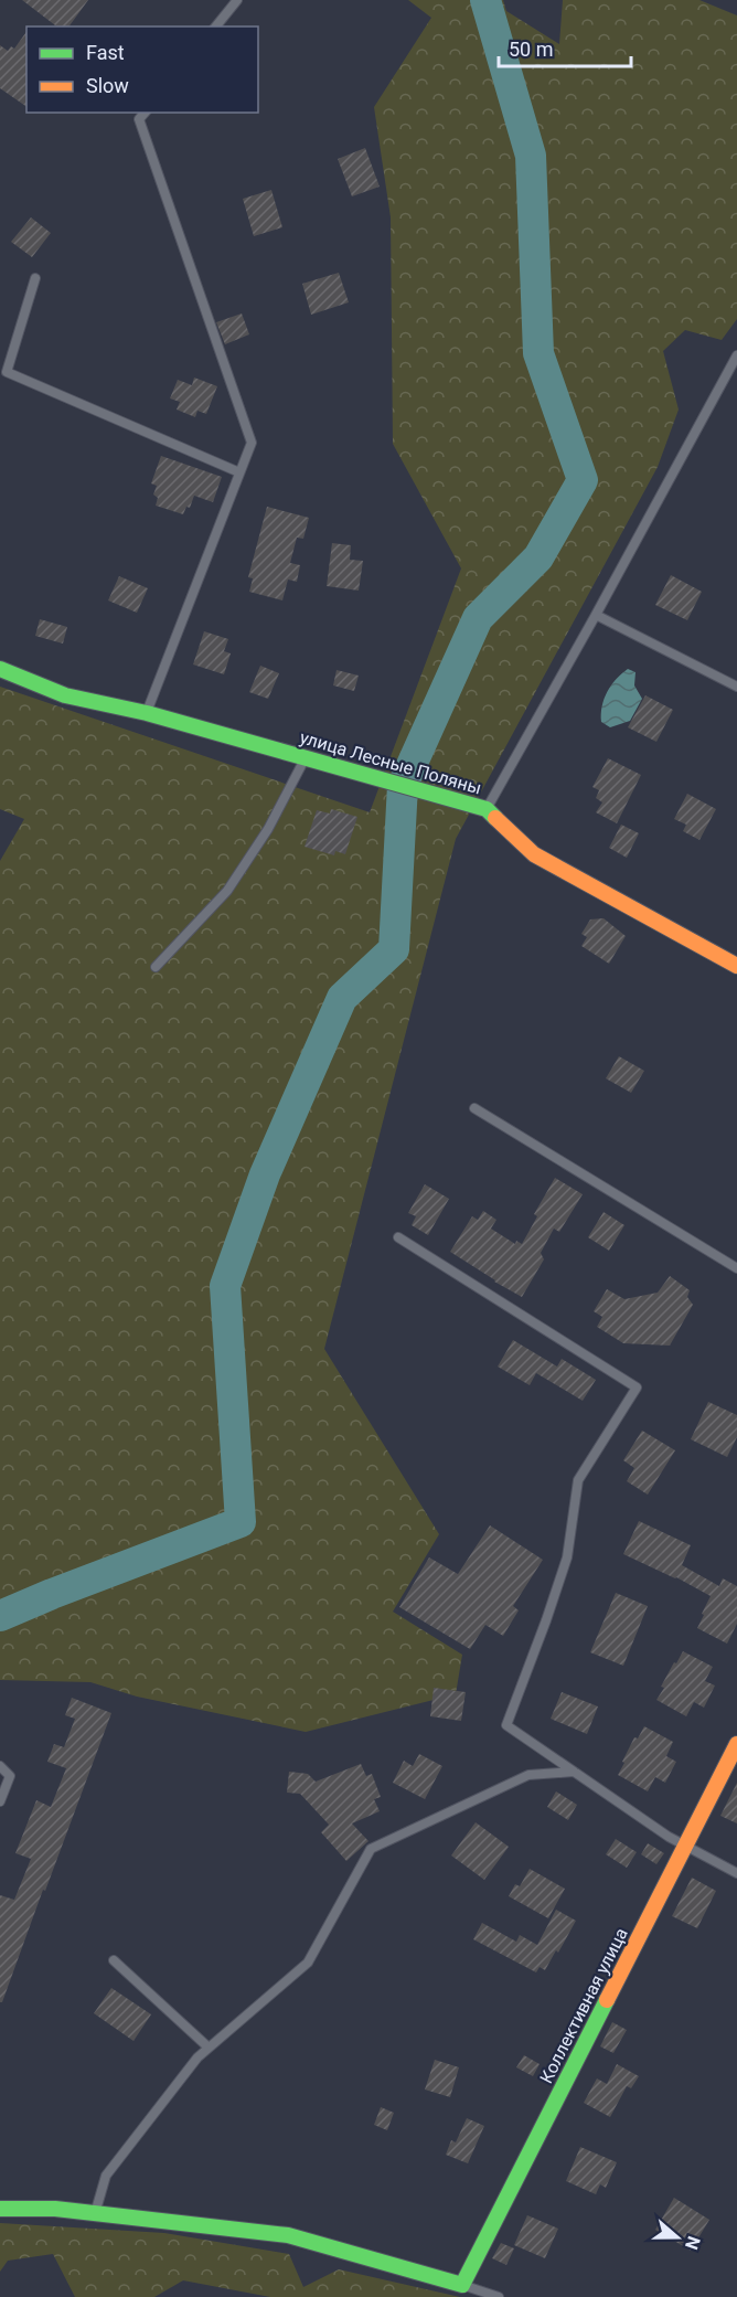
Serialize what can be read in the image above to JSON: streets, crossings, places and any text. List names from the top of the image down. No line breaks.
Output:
{"streets":{"street":["улица Лесные Поляны","Коллективная улица"]},"legend":["Fast","Slow"],"scale_bar":"50 m","north":"right"}
